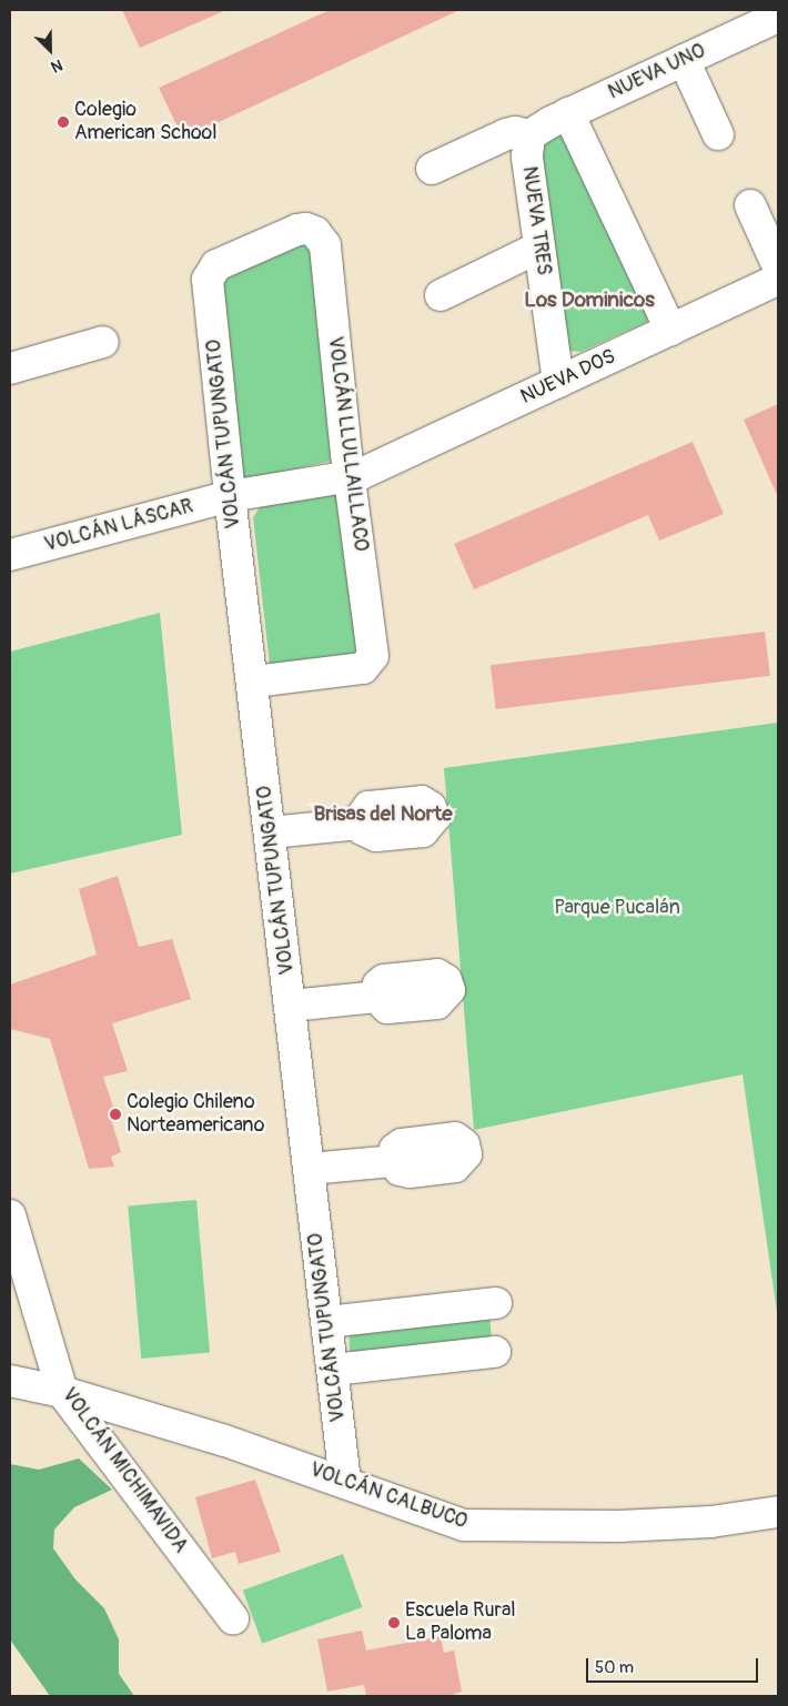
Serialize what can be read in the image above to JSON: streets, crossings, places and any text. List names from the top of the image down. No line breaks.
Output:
{"streets":{"street":["NUEVA UNO","NUEVA TRES","NUEVA DOS","VOLCÁN TUPUNGATO","VOLCÁN LLULLAILLACO","VOLCÁN LÁSCAR","VOLCÁN MICHIMAVIDA","VOLCÁN CALBUCO"]},"crossings":[["NUEVA UNO","NUEVA TRES"],["NUEVA TRES","NUEVA DOS"],["NUEVA DOS","VOLCÁN LLULLAILLACO"],["NUEVA DOS","VOLCÁN LÁSCAR"],["VOLCÁN TUPUNGATO","VOLCÁN LLULLAILLACO"],["VOLCÁN TUPUNGATO","VOLCÁN LÁSCAR"],["VOLCÁN TUPUNGATO","VOLCÁN CALBUCO"],["VOLCÁN LLULLAILLACO","VOLCÁN LÁSCAR"],["VOLCÁN MICHIMAVIDA","VOLCÁN CALBUCO"]],"districts":["Los Dominicos","Brisas del Norte"],"parks":["Parque Pucalán"],"places":["Colegio American School","Colegio Chileno Norteamericano","Escuela Rural La Paloma"],"scale_bar":"50 m","north":"bottom right"}
